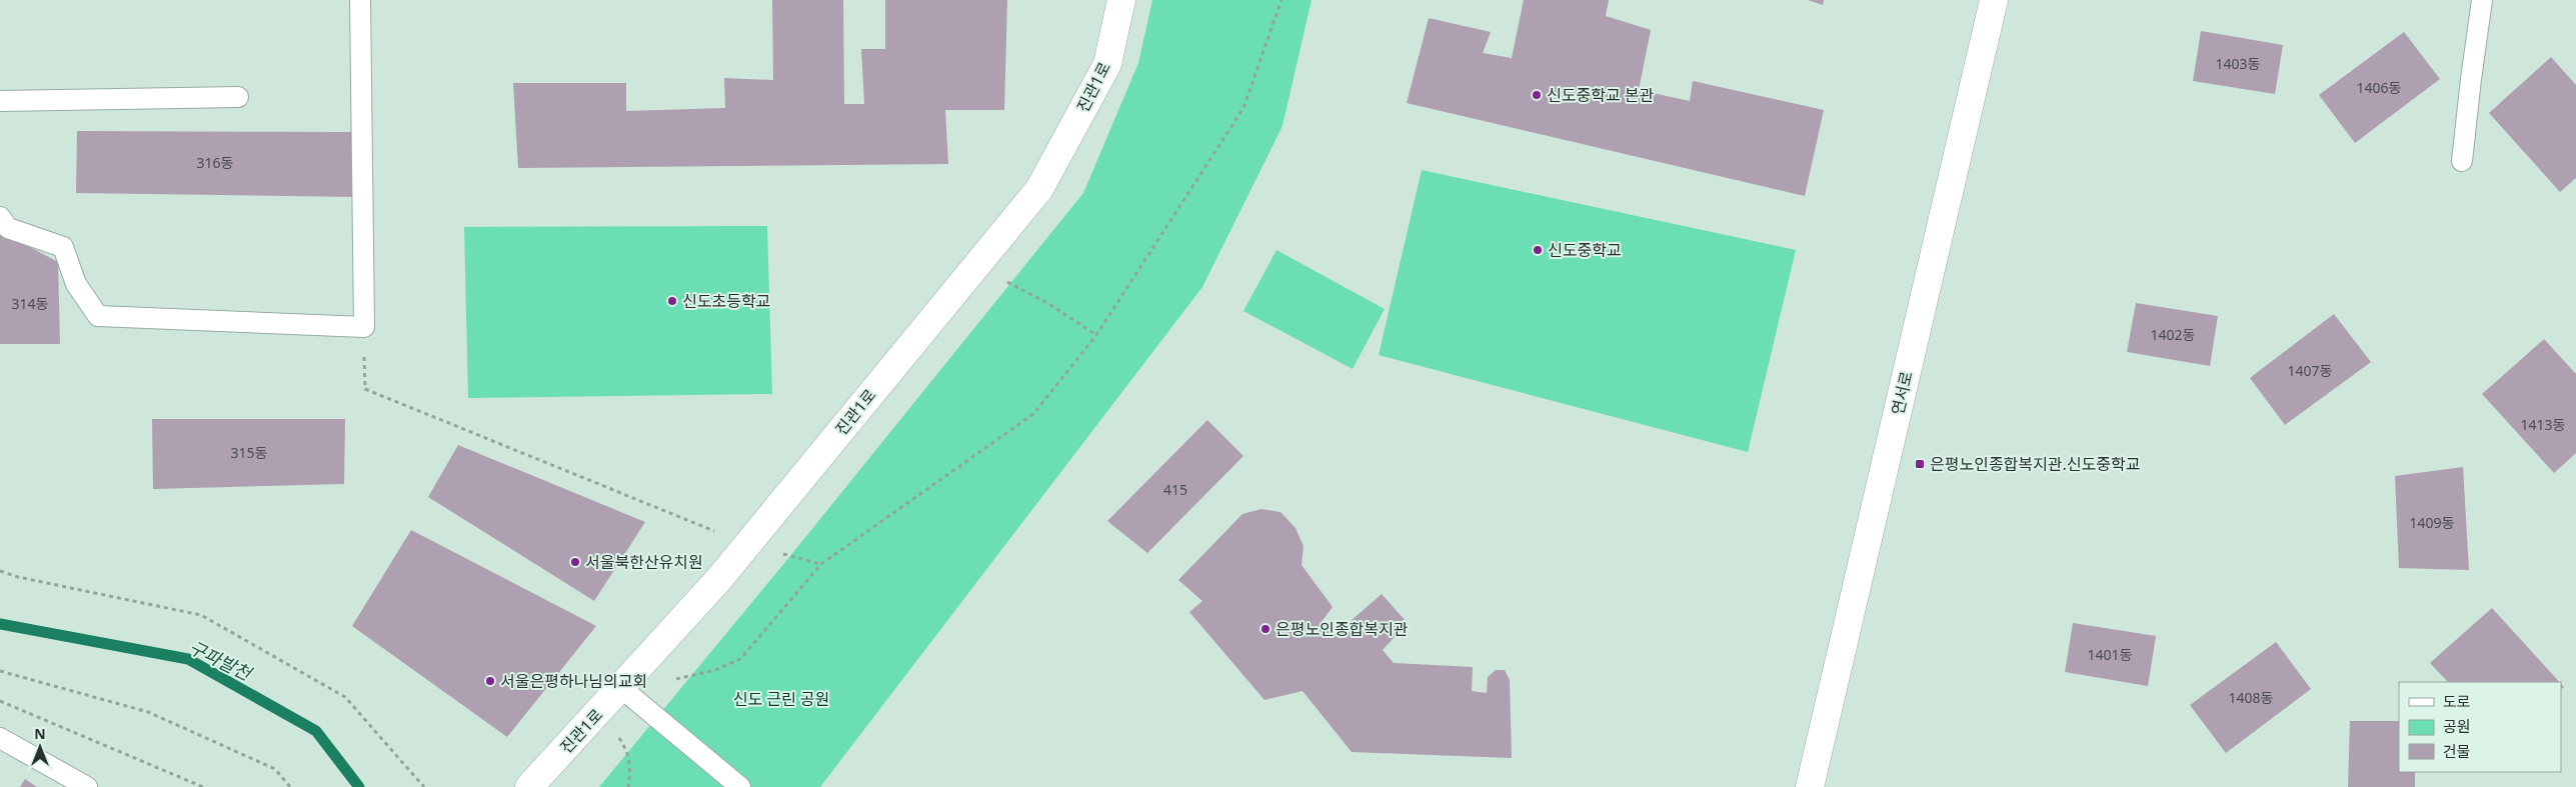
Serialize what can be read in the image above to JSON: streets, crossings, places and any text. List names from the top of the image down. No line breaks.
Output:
{"streets":{"street":["진관1로","연서로"]},"water":["구파발천"],"parks":["신도 근린 공원"],"places":{"other":["신도중학교 본관","신도중학교","신도초등학교","서울북한산유치원","은평노인종합복지관","서울은평하나님의교회"],"transit":["은평노인종합복지관.신도중학교"]},"house_numbers":["1403동","1406동","316동","314동","1402동","1407동","1413동","315동","415","1409동","1401동","1408동"],"legend":["도로","공원","건물"],"north":"top"}
